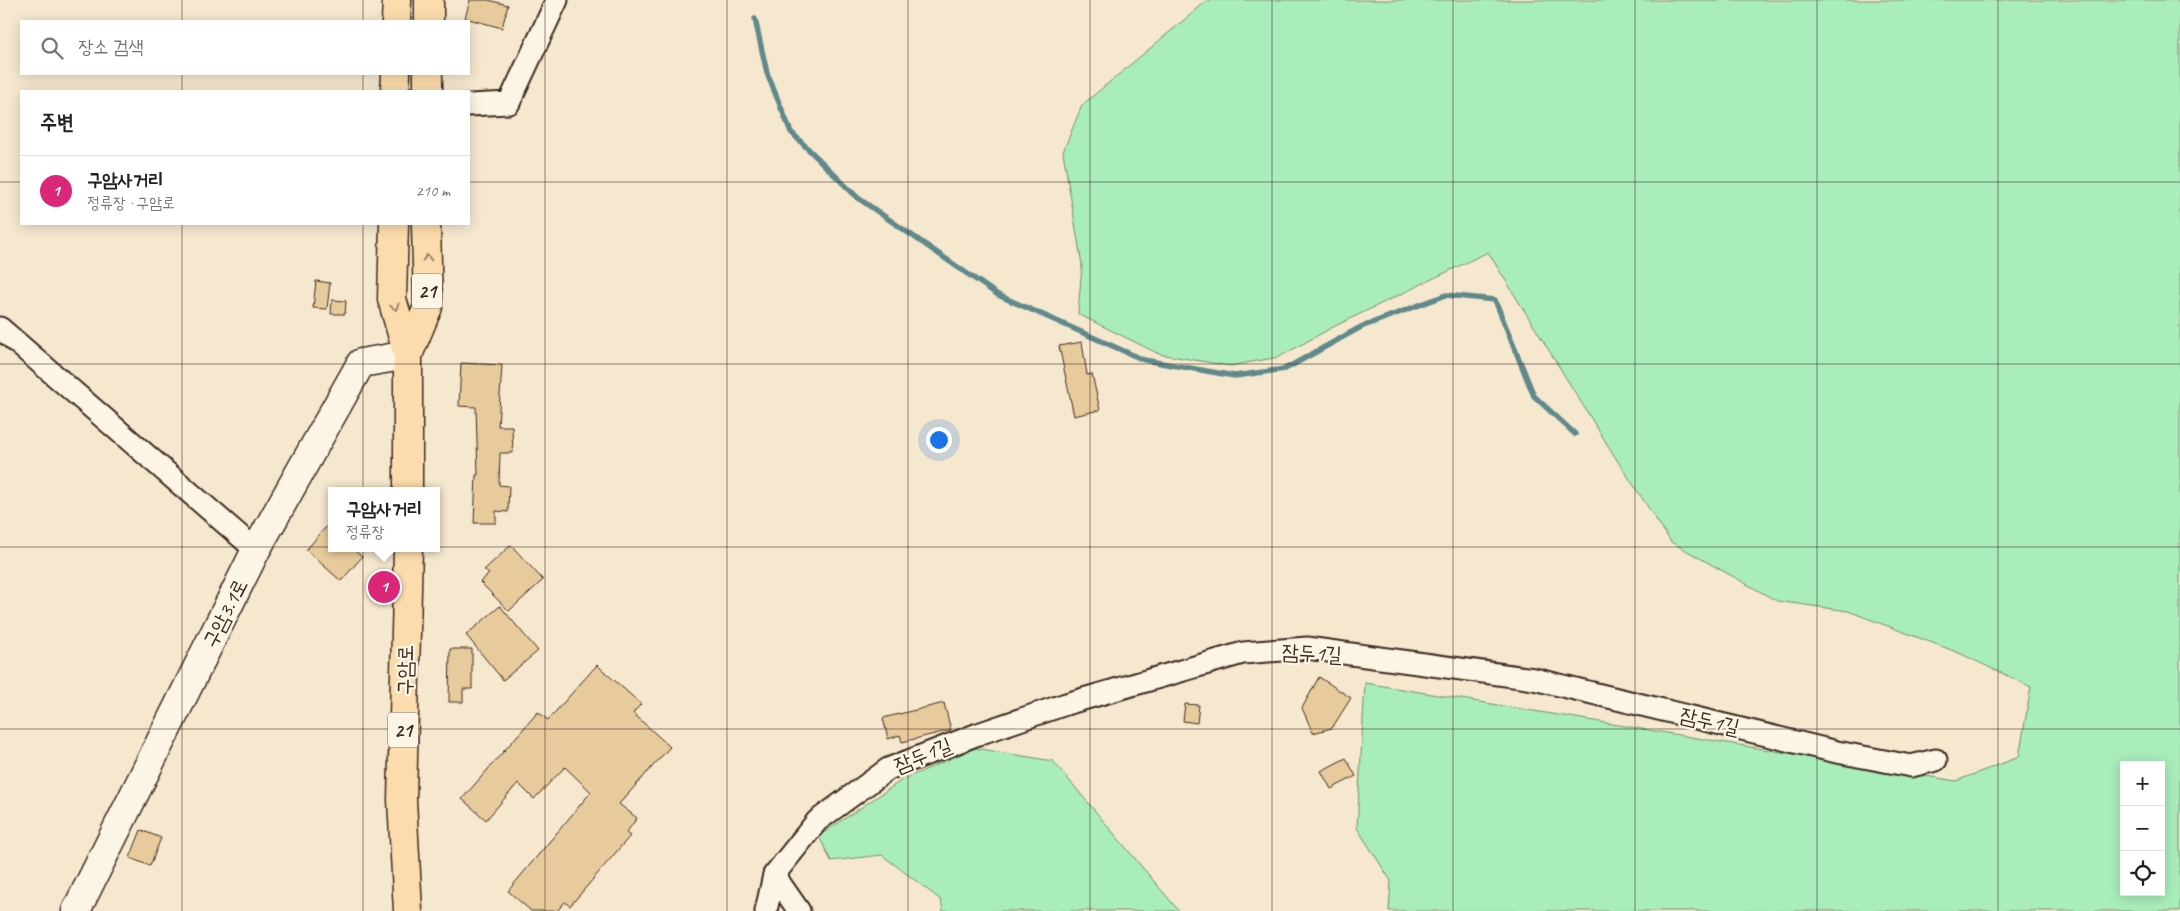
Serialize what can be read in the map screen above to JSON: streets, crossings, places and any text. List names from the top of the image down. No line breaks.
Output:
{"streets":{"main road":["21","구암로"],"street":["구암3.1로","잠두1길"]},"crossings":[["21","구암3.1로"]],"page":{"search":"장소 검색","heading":"주변","list":[{"mark":"1","name":"구암사거리","note":"정류장 · 구암로","value":"210 m"}],"popup":["구암사거리","정류장"],"pins":"1","map_buttons":["+","−"]}}
